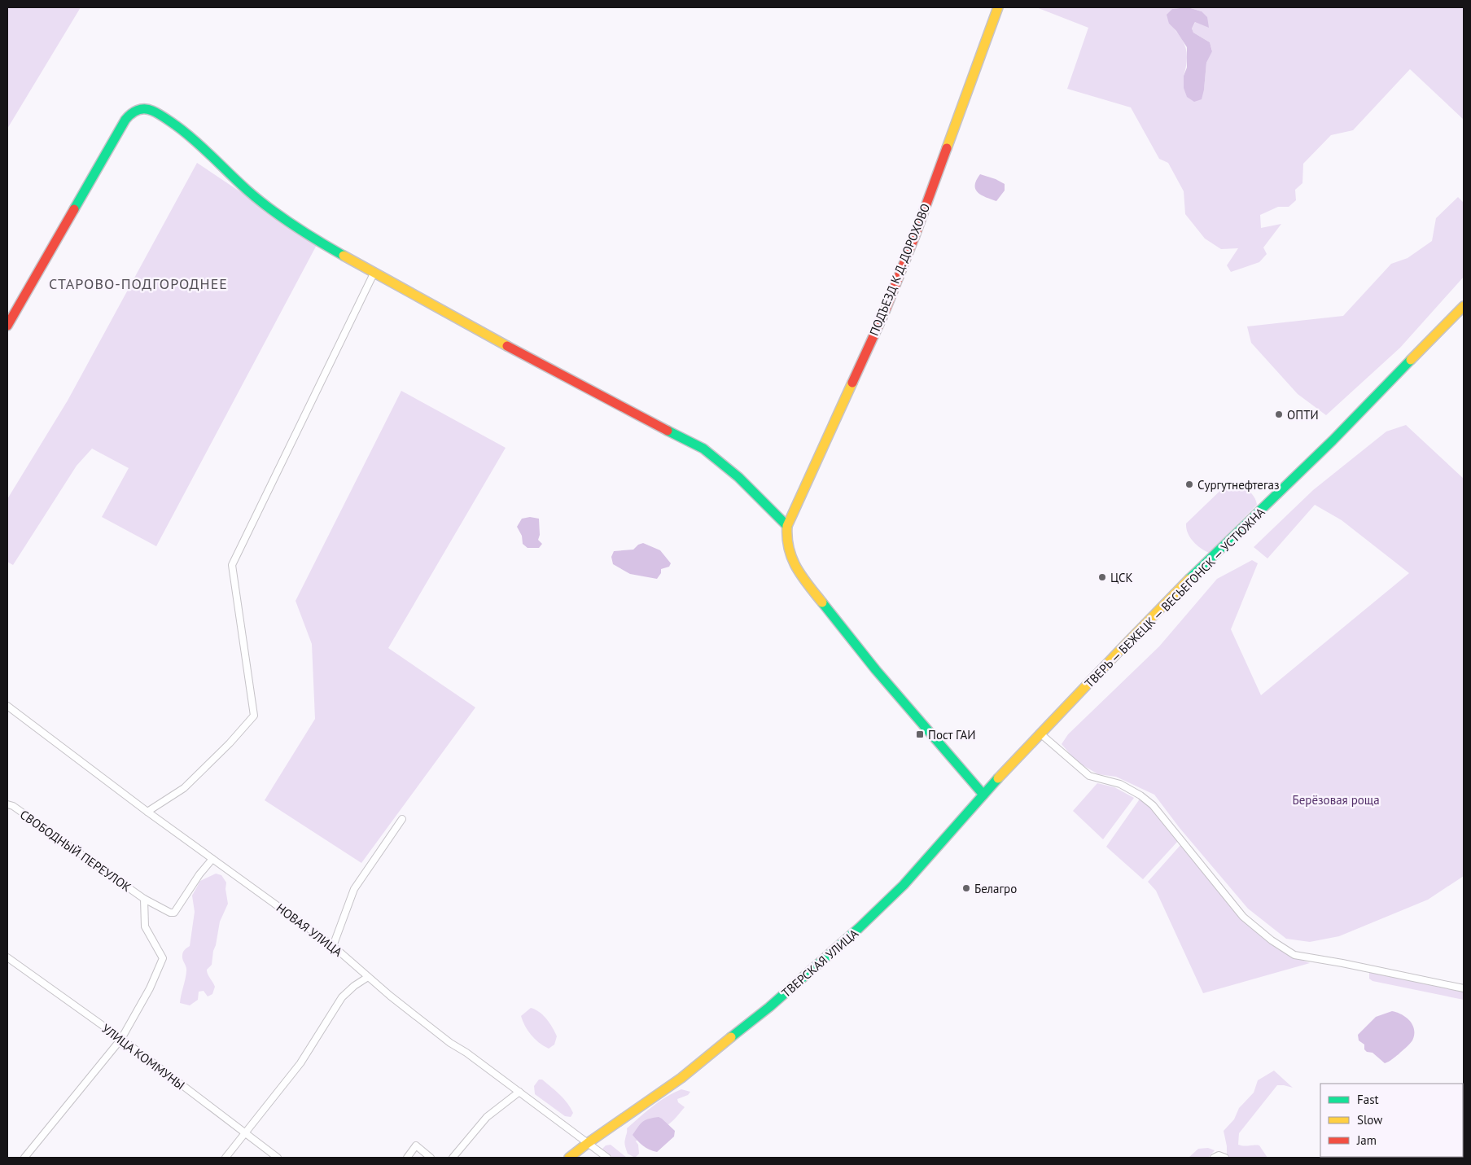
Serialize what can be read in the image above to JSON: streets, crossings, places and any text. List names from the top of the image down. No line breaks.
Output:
{"streets":{"street":["ПОДЪЕЗД К Д. ДОРОХОВО","ТВЕРЬ — БЕЖЕЦК — ВЕСЬЕГОНСК — УСТЮЖНА","СВОБОДНЫЙ ПЕРЕУЛОК","НОВАЯ УЛИЦА","ТВЕРСКАЯ УЛИЦА","УЛИЦА КОММУНЫ"]},"crossings":[["ТВЕРЬ — БЕЖЕЦК — ВЕСЬЕГОНСК — УСТЮЖНА","ТВЕРСКАЯ УЛИЦА"],["СВОБОДНЫЙ ПЕРЕУЛОК","НОВАЯ УЛИЦА"],["СВОБОДНЫЙ ПЕРЕУЛОК","УЛИЦА КОММУНЫ"],["НОВАЯ УЛИЦА","ТВЕРСКАЯ УЛИЦА"]],"districts":["СТАРОВО-ПОДГОРОДНЕЕ"],"parks":["Берёзовая роща"],"places":{"other":["ОПТИ","Сургутнефтегаз","ЦСК","Белагро"],"transit":["Пост ГАИ"]},"legend":["Fast","Slow","Jam"]}
